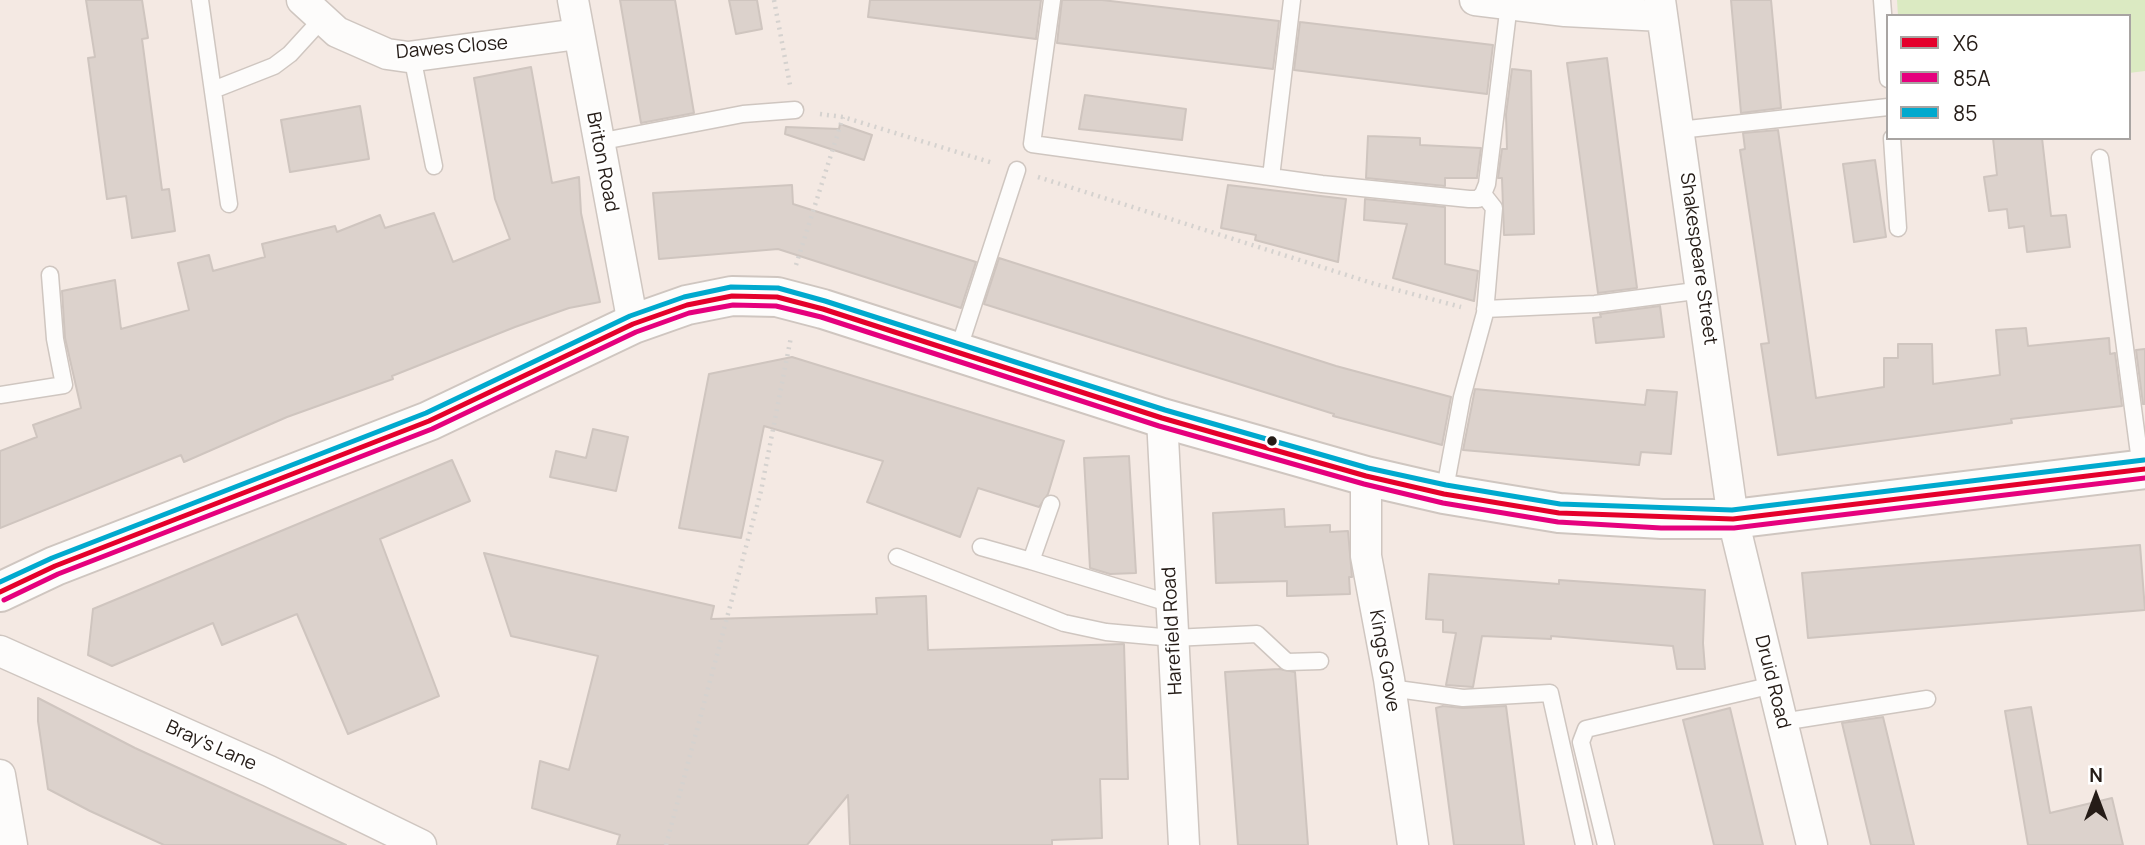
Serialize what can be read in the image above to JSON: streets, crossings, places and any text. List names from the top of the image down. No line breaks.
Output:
{"streets":{"street":["Dawes Close","Briton Road","Shakespeare Street","Harefield Road","Kings Grove","Druid Road","Bray's Lane"]},"crossings":[["Dawes Close","Briton Road"],["Shakespeare Street","Druid Road"]],"lines":["transit line 85","transit line X6","transit line 85A"],"legend":["X6","85A","85"],"north":"top"}
